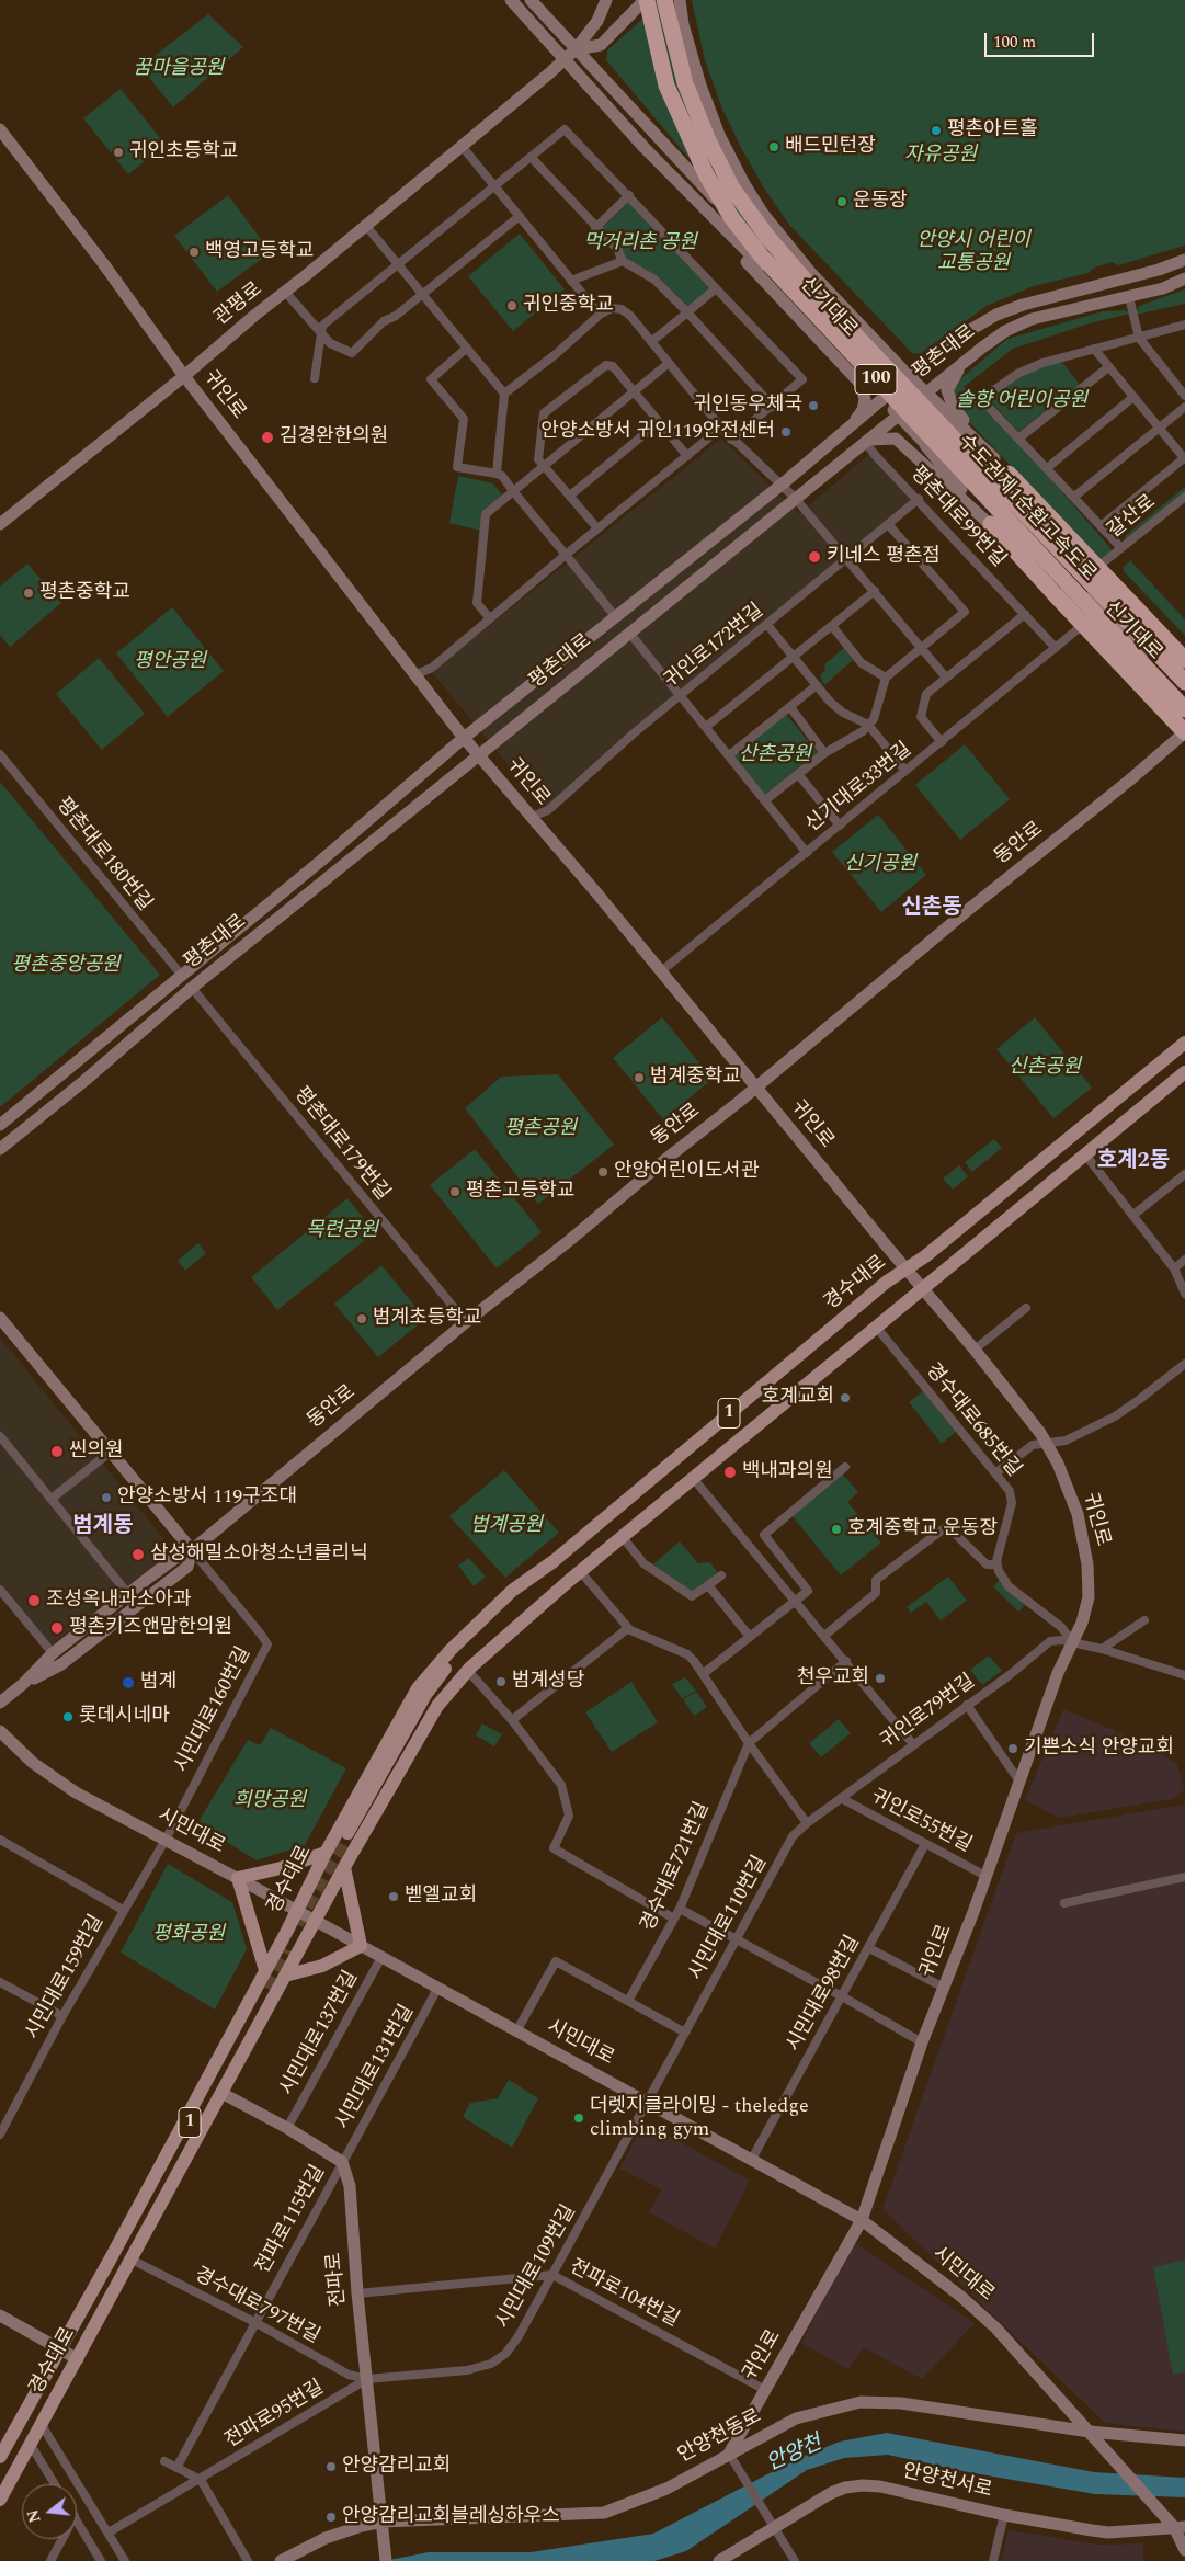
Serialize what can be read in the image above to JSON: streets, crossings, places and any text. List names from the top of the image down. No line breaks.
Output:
{"streets":{"highway":["100","수도권제1순환고속도로"],"main road":["경수대로","1"],"street":["관평로","신기대로","평촌대로","귀인로","평촌대로99번길","갈산로","귀인로172번길","신기대로33번길","동안로","평촌대로180번길","평촌대로179번길","경수대로685번길","시민대로160번길","귀인로79번길","귀인로55번길","시민대로","경수대로721번길","시민대로110번길","시민대로159번길","시민대로98번길","시민대로137번길","시민대로131번길","전파로115번길","시민대로109번길","전파로","전파로104번길","경수대로797번길","전파로95번길","안양천동로","안양천서로"]},"crossings":[["관평로","신기대로"],["관평로","귀인로"],["관평로","수도권제1순환고속도로"],["신기대로","평촌대로"],["평촌대로","귀인로"],["평촌대로","평촌대로99번길"],["평촌대로","평촌대로180번길"],["평촌대로","평촌대로179번길"],["귀인로","귀인로172번길"],["귀인로","신기대로33번길"],["귀인로","동안로"],["귀인로","경수대로"],["귀인로","귀인로79번길"],["귀인로","귀인로55번길"],["귀인로","시민대로"],["귀인로","전파로104번길"],["귀인로","안양천동로"],["평촌대로99번길","귀인로172번길"],["평촌대로99번길","신기대로33번길"],["동안로","평촌대로179번길"],["동안로","시민대로160번길"],["경수대로","경수대로685번길"],["경수대로","시민대로"],["경수대로","경수대로797번길"],["시민대로160번길","시민대로"],["시민대로160번길","시민대로159번길"],["귀인로79번길","귀인로55번길"],["귀인로79번길","시민대로110번길"],["귀인로55번길","시민대로98번길"],["시민대로","시민대로110번길"],["시민대로","시민대로159번길"],["시민대로","시민대로98번길"],["시민대로","시민대로137번길"],["시민대로","시민대로131번길"],["시민대로","시민대로109번길"],["시민대로","안양천동로"],["시민대로","안양천서로"],["시민대로110번길","시민대로109번길"],["시민대로131번길","전파로115번길"],["시민대로131번길","전파로"],["전파로115번길","전파로"],["전파로115번길","경수대로797번길"],["시민대로109번길","전파로"],["시민대로109번길","전파로104번길"],["시민대로109번길","경수대로797번길"],["시민대로109번길","전파로95번길"],["전파로","전파로104번길"],["전파로","경수대로797번길"],["전파로","전파로95번길"],["전파로","안양천동로"],["경수대로797번길","전파로95번길"]],"districts":["신촌동","호계2동","범계동"],"water":["안양천"],"parks":["꿈마을공원","자유공원","안양시 어린이 교통공원","먹거리촌 공원","솔향 어린이공원","평안공원","산촌공원","신기공원","평촌중앙공원","신촌공원","평촌공원","목련공원","범계공원","희망공원","평화공원"],"places":["평촌아트홀","배드민턴장","귀인초등학교","운동장","백영고등학교","귀인중학교","귀인동우체국","안양소방서 귀인119안전센터","김경완한의원","키네스 평촌점","평촌중학교","범계중학교","안양어린이도서관","평촌고등학교","범계초등학교","호계교회","씬의원","백내과의원","안양소방서 119구조대","호계중학교 운동장","삼성해밀소아청소년클리닉","조성옥내과소아과","평촌키즈앤맘한의원","천우교회","범계성당","범계","롯데시네마","기쁜소식 안양교회","벧엘교회","더렛지클라이밍 - theledge climbing gym","안양감리교회","안양감리교회블레싱하우스"],"scale_bar":"100 m","north":"left"}
